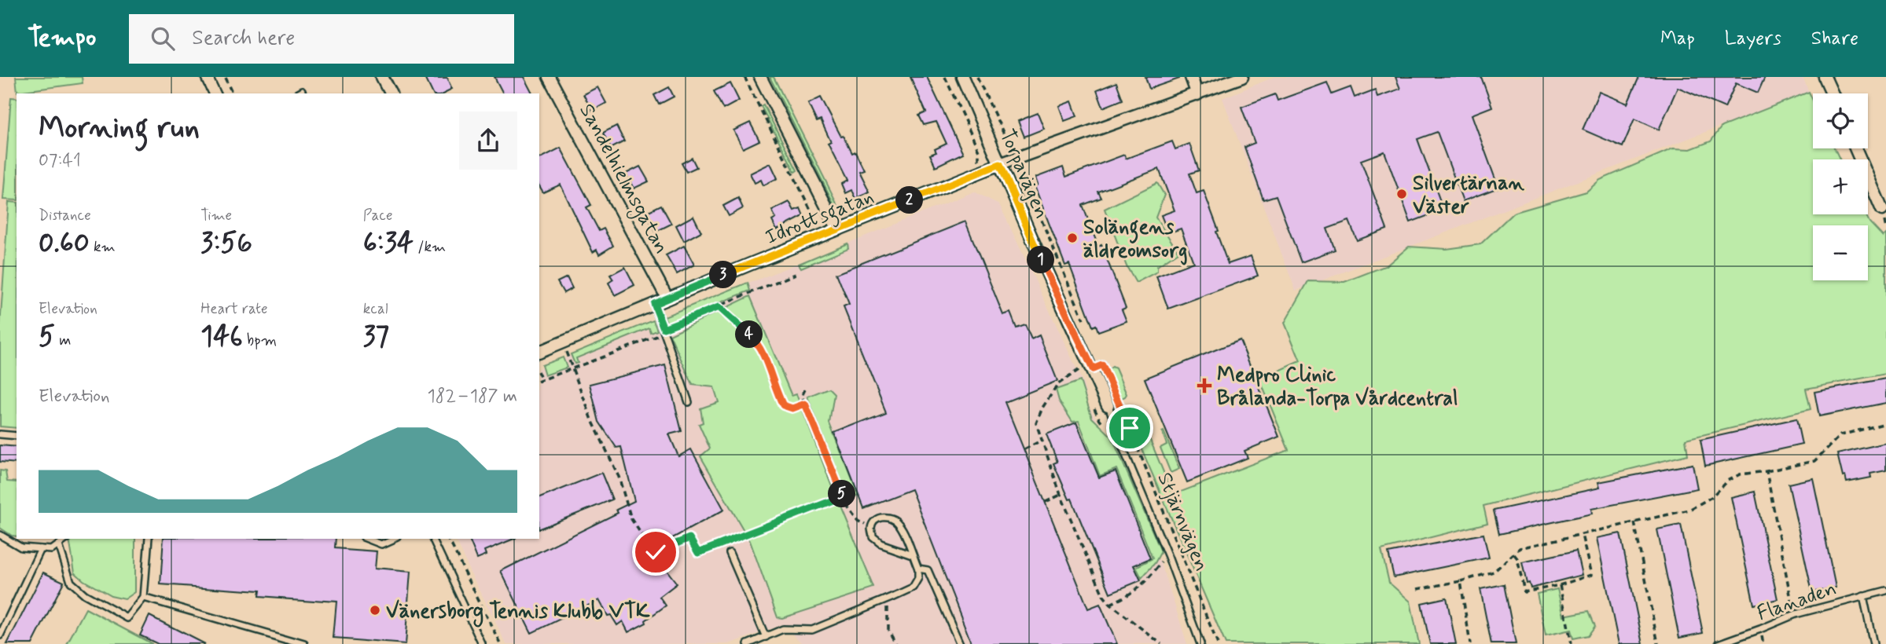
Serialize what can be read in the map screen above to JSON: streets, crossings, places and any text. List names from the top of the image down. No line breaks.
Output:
{"streets":{"street":["Torpavägen","Sandelhielmsgatan","Idrottsgatan"],"lane":["Flanaden"],"path":["Stjärnvägen"]},"crossings":[["Torpavägen","Idrottsgatan"],["Torpavägen","Stjärnvägen"],["Sandelhielmsgatan","Idrottsgatan"]],"places":{"other":["Silvertärnan Väster","Solängens äldreomsorg","Vänersborg Tennis Klubb VTK"],"health":["Medpro Clinic Brålanda-Torpa Vårdcentral"]},"page":{"header":"Tempo","search":"Search here","nav":["Map","Layers","Share"],"map_buttons":["+","−"],"heading":["Morning run","07:41"],"pins":["2","1","3","4","5"],"stats":[["Distance","0.60 km"],["Time","3:56"],["Pace","6:34 /km"],["Elevation","5 m"],["Heart rate","146 bpm"],["kcal","37"]],"chart":["Elevation","182–187 m"]}}
